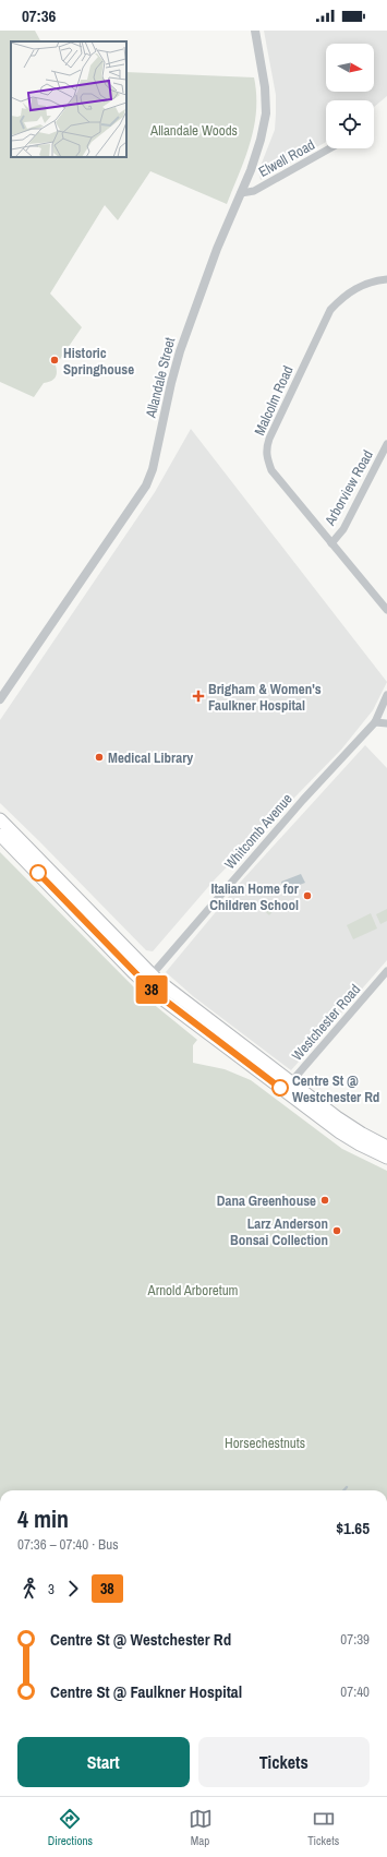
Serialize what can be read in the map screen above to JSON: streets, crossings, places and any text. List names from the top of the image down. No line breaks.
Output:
{"streets":{"street":["Elwell Road","Allandale Street","Malcolm Road","Arborview Road","Whitcomb Avenue","Westchester Road"]},"crossings":[["Elwell Road","Allandale Street"],["Malcolm Road","Arborview Road"]],"parks":["Allandale Woods","Arnold Arboretum","Horsechestnuts"],"places":{"other":["Historic Springhouse","Medical Library","Italian Home for Children School","Centre St @ Westchester Rd","Dana Greenhouse","Larz Anderson Bonsai Collection"],"health":["Brigham & Women's Faulkner Hospital"]},"lines":["bus line 38"],"north":"right","page":{"status":"07:36","on_map":"38","heading":["4 min","07:36 – 07:40 · Bus","$1.65"],"legs":["3","38"],"list":[{"name":"Centre St @ Westchester Rd","value":"07:39"},{"name":"Centre St @ Faulkner Hospital","value":"07:40"}],"buttons":["Start","Tickets"],"tabs":["Directions","Map","Tickets"]}}
